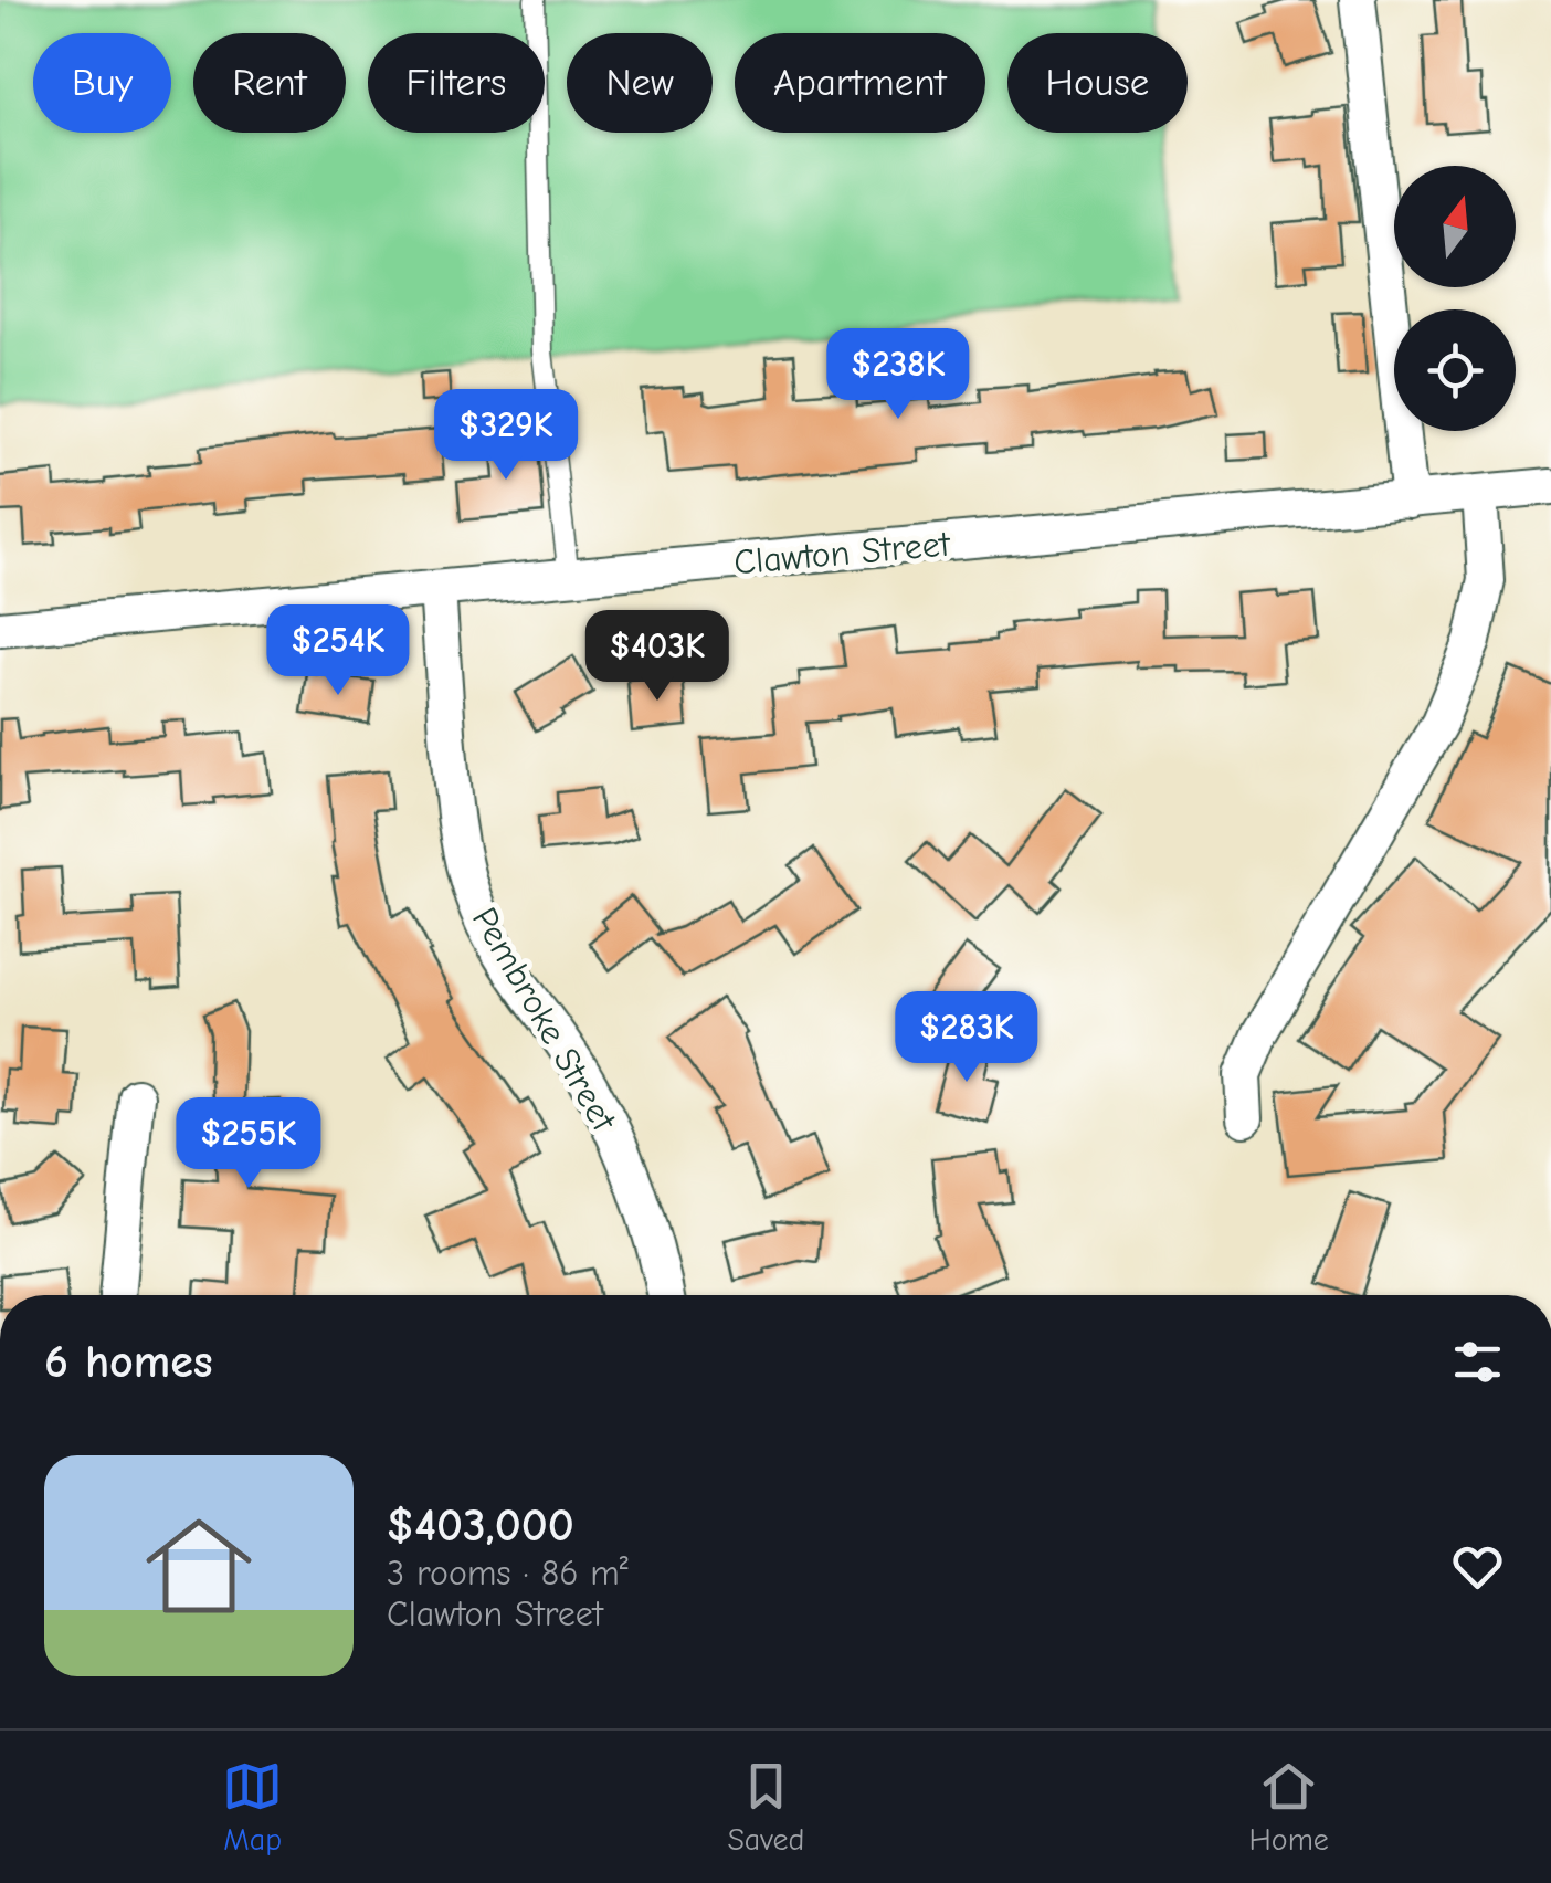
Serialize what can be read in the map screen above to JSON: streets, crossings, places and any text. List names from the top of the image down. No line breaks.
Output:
{"streets":{"street":["Clawton Street","Pembroke Street"]},"crossings":[["Clawton Street","Pembroke Street"]],"north":"top","page":{"chip":["Buy","Rent","Filters","New","Apartment","House"],"price":["$238K","$329K","$254K","$403K","$283K","$255K"],"heading":"6 homes","list":[{"name":"$403,000","note":"3 rooms · 86 m² · Clawton Street"}],"tabs":["Map","Saved","Home"]}}
